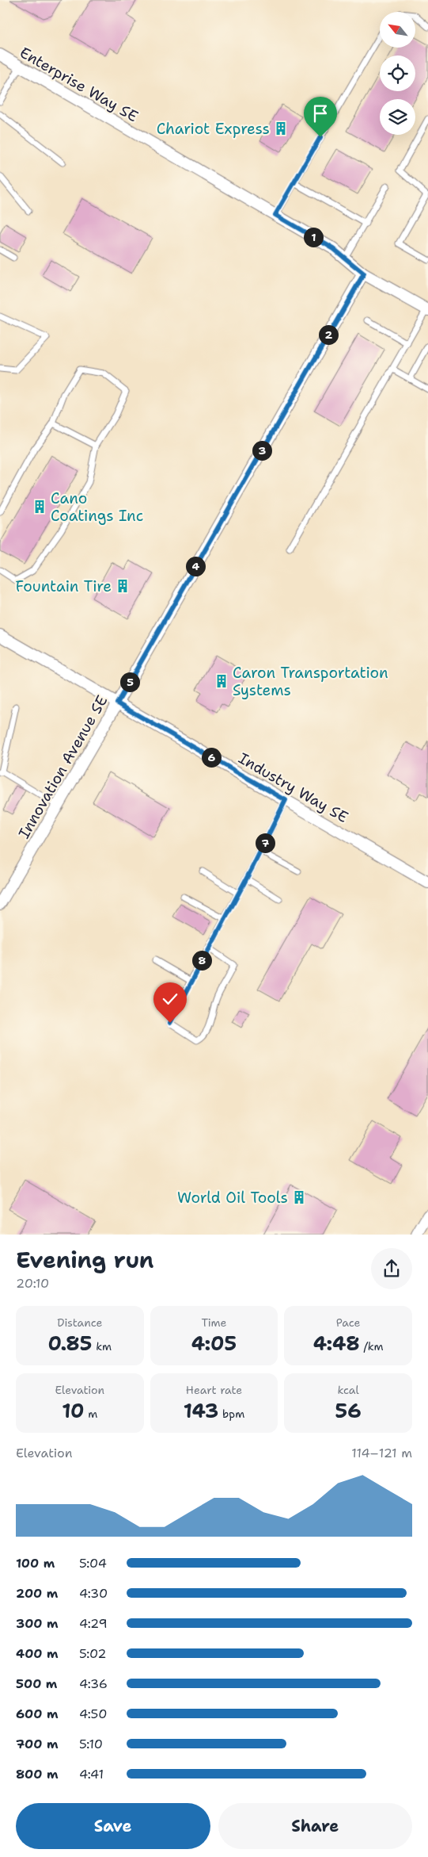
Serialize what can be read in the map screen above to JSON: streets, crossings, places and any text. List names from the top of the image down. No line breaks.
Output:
{"streets":{"street":["Enterprise Way SE","Innovation Avenue SE","Industry Way SE"]},"crossings":[["Enterprise Way SE","Innovation Avenue SE"],["Innovation Avenue SE","Industry Way SE"]],"places":{"building":["Chariot Express","Cano Coatings Inc","Fountain Tire","Caron Transportation Systems","World Oil Tools"]},"north":"top left","page":{"pins":["1","2","3","4","5","6","7","8"],"heading":["Evening run","20:10"],"stats":[["Distance","0.85 km"],["Time","4:05"],["Pace","4:48 /km"],["Elevation","10 m"],["Heart rate","143 bpm"],["kcal","56"]],"chart":["Elevation","114–121 m"],"list":[{"name":"100 m","note":"5:04"},{"name":"200 m","note":"4:30"},{"name":"300 m","note":"4:29"},{"name":"400 m","note":"5:02"},{"name":"500 m","note":"4:36"},{"name":"600 m","note":"4:50"},{"name":"700 m","note":"5:10"},{"name":"800 m","note":"4:41"}],"buttons":["Save","Share"]}}
